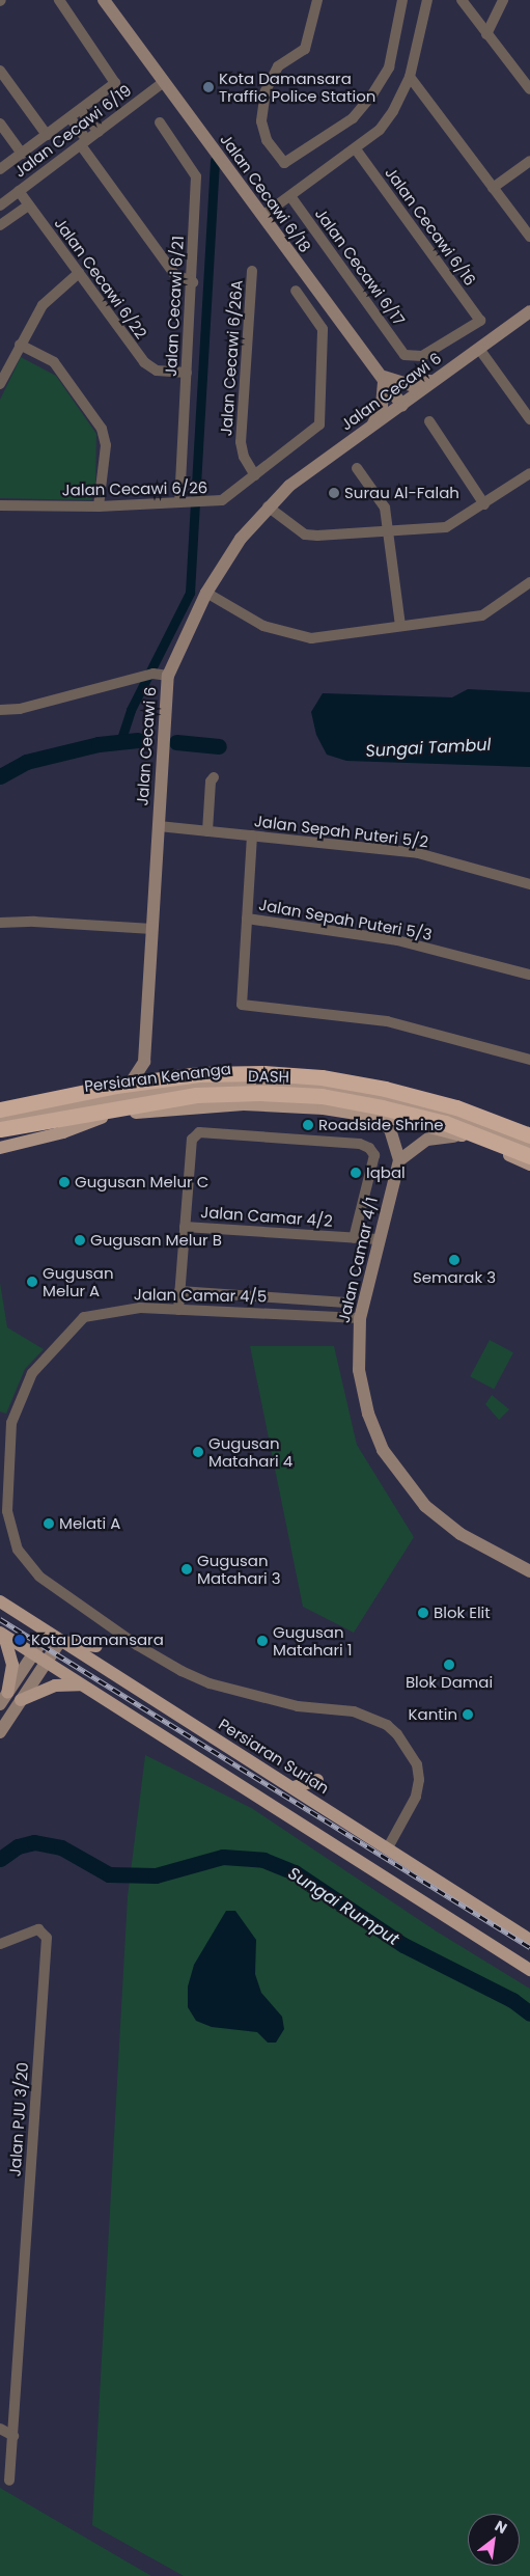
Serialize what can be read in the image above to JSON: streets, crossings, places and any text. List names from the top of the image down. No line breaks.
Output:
{"streets":{"highway":["DASH"],"main road":["Persiaran Kenanga","Persiaran Surian"],"street":["Jalan Cecawi 6/19","Jalan Cecawi 6/18","Jalan Cecawi 6/16","Jalan Cecawi 6/17","Jalan Cecawi 6/22","Jalan Cecawi 6/21","Jalan Cecawi 6/26A","Jalan Cecawi 6","Jalan Cecawi 6/26","Jalan Sepah Puteri 5/2","Jalan Sepah Puteri 5/3","Jalan Camar 4/2","Jalan Camar 4/1","Jalan Camar 4/5","Jalan PJU 3/20"]},"crossings":[["Jalan Cecawi 6/19","Jalan Cecawi 6/18"],["Jalan Cecawi 6/19","Jalan Cecawi 6/22"],["Jalan Cecawi 6/18","Jalan Cecawi 6"],["Jalan Cecawi 6/16","Jalan Cecawi 6/17"],["Jalan Cecawi 6/22","Jalan Cecawi 6/21"],["Jalan Cecawi 6/21","Jalan Cecawi 6/26"],["Jalan Cecawi 6/26A","Jalan Cecawi 6/26"],["Jalan Cecawi 6","Jalan Sepah Puteri 5/2"],["Jalan Camar 4/2","Jalan Camar 4/1"],["Jalan Camar 4/1","Jalan Camar 4/5"],["Jalan Camar 4/5","Persiaran Surian"]],"water":["Sungai Tambul","Sungai Rumput"],"places":["Kota Damansara Traffic Police Station","Surau Al-Falah","Roadside Shrine","Iqbal","Gugusan Melur C","Gugusan Melur B","Semarak 3","Gugusan Melur A","Gugusan Matahari 4","Melati A","Gugusan Matahari 3","Blok Elit","Kota Damansara","Gugusan Matahari 1","Blok Damai","Kantin"],"north":"top right"}
